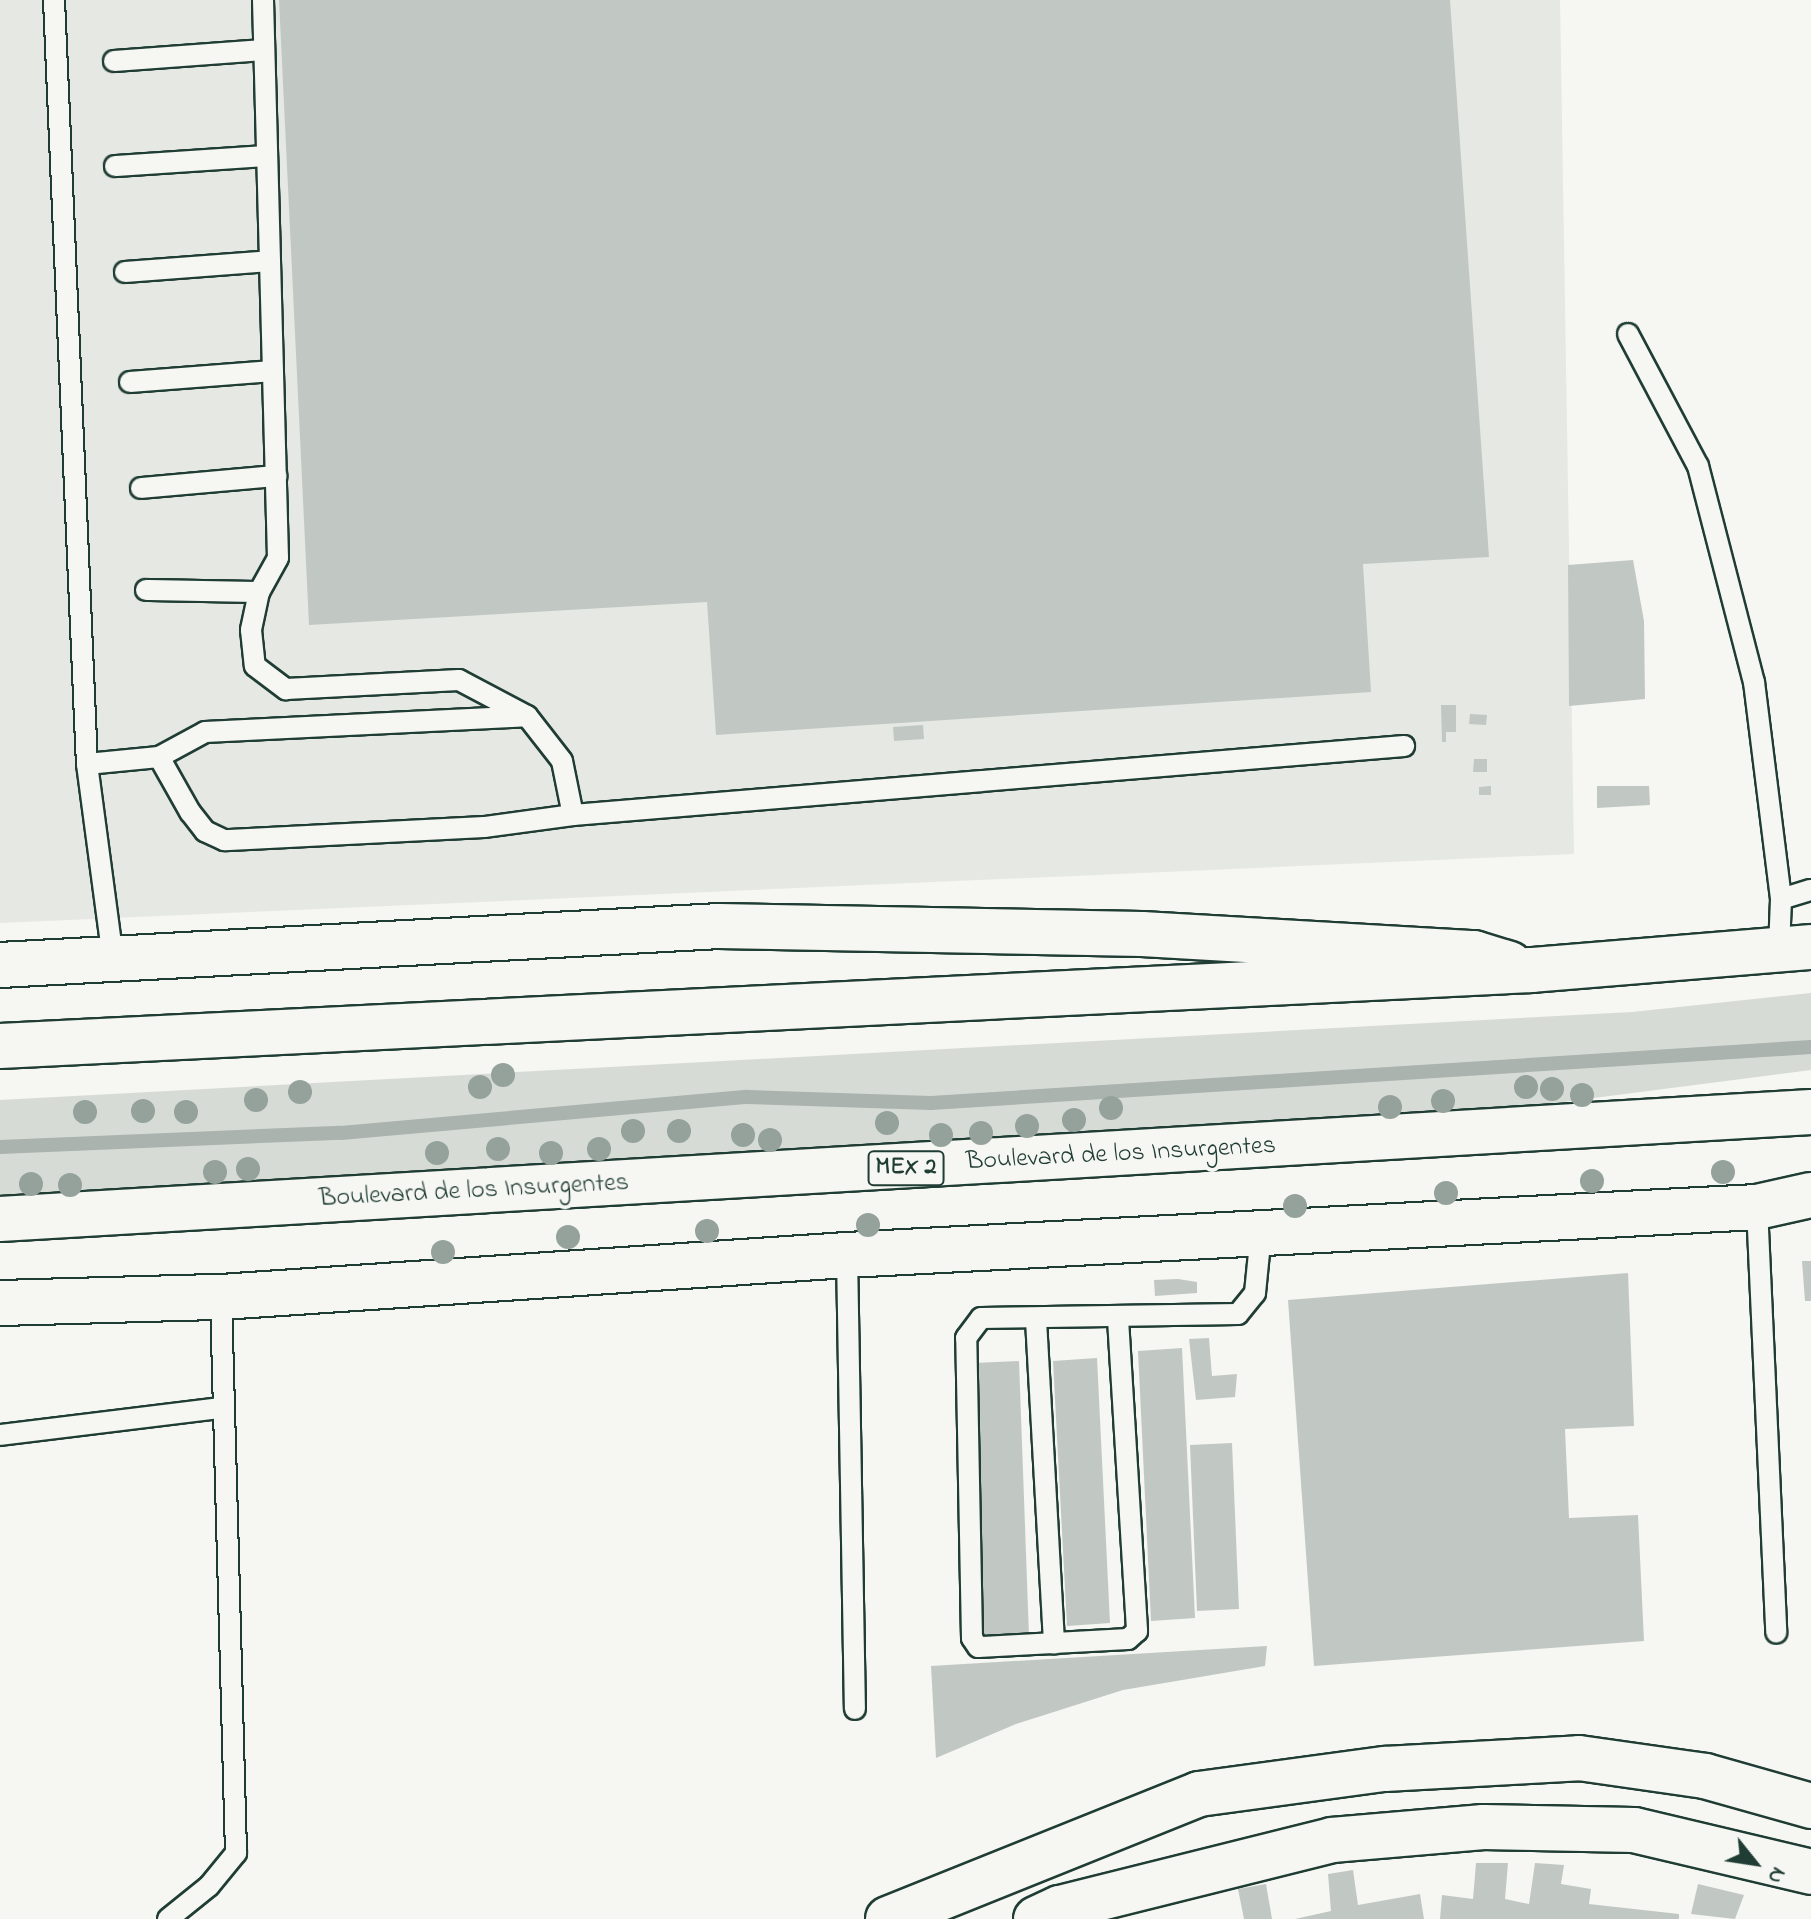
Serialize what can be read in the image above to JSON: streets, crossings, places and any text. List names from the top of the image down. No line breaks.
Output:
{"streets":{"main road":["Boulevard de los Insurgentes","MEX 2"]},"north":"bottom right"}
